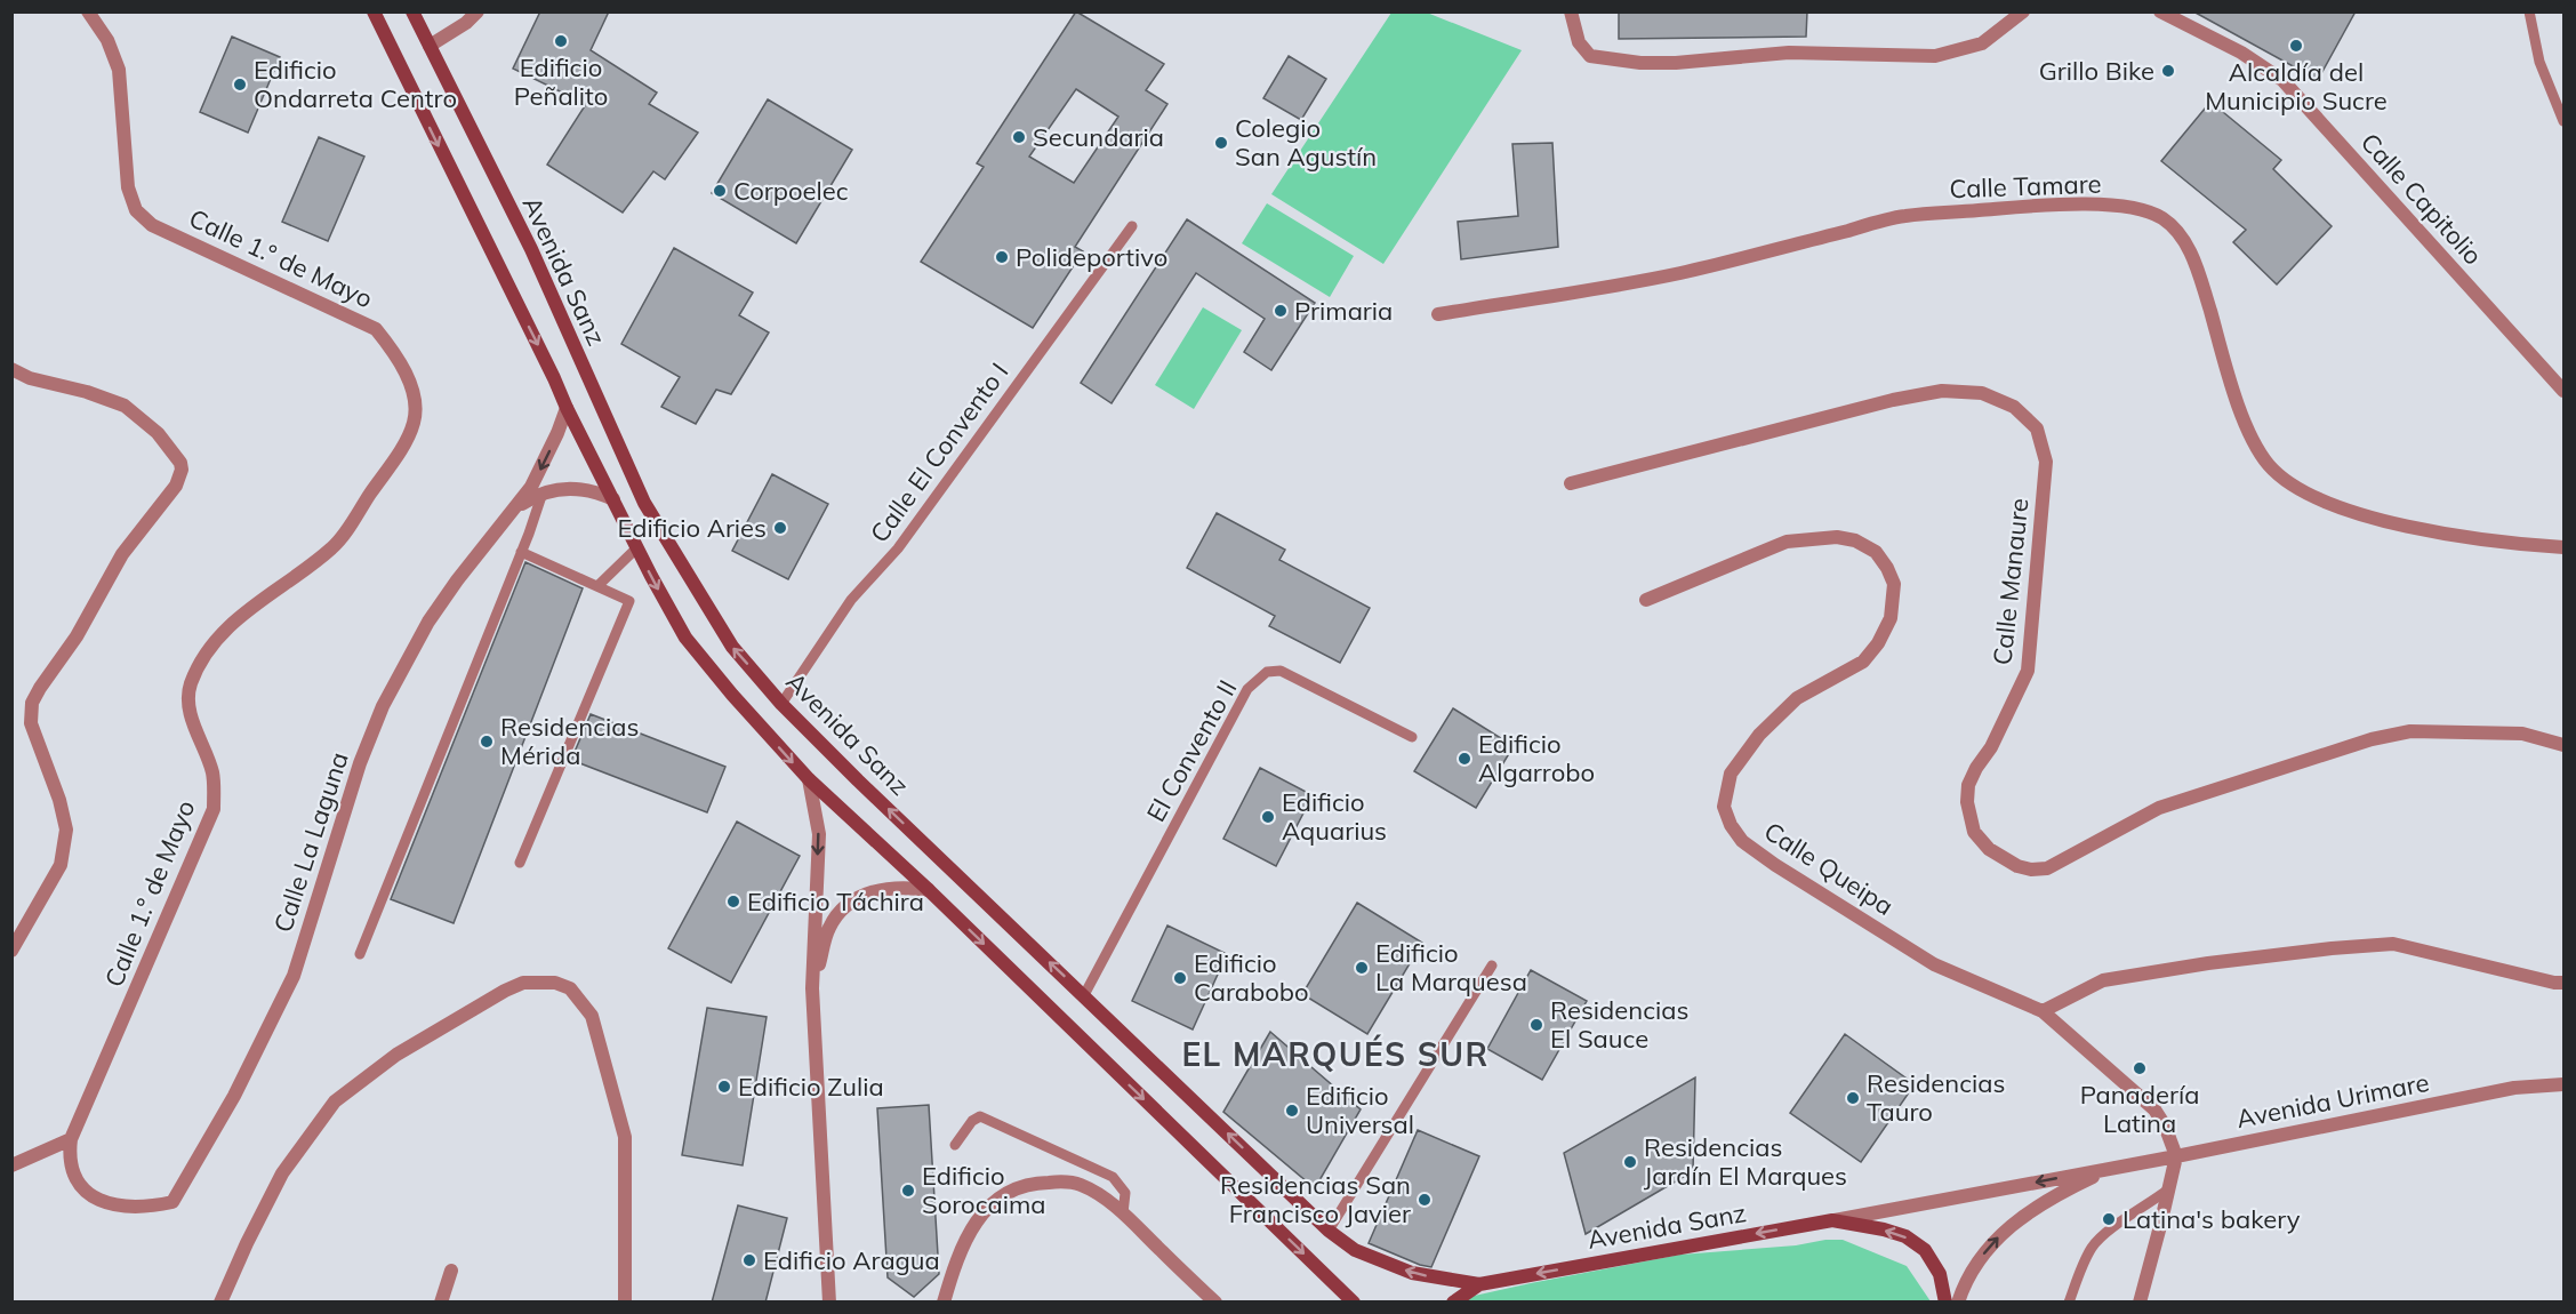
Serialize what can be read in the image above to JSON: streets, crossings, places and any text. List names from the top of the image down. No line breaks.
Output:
{"streets":{"street":["Calle Tamare","Calle Capitolio","Calle 1.° de Mayo","Avenida Sanz","Calle Manaure","Calle La Laguna","Calle Queipa","Avenida Urimare"],"lane":["Calle El Convento I","El Convento II"]},"crossings":[["Calle 1.° de Mayo","Calle La Laguna"],["Avenida Sanz","Calle El Convento I"],["Avenida Sanz","El Convento II"],["Avenida Sanz","Avenida Urimare"],["Calle Queipa","Avenida Urimare"]],"districts":["EL MARQUÉS SUR"],"places":["Edificio Peñalito","Alcaldía del Municipio Sucre","Grillo Bike","Edificio Ondarreta Centro","Secundaria","Colegio San Agustín","Corpoelec","Polideportivo","Primaria","Edificio Aries","Residencias Mérida","Edificio Algarrobo","Edificio Aquarius","Edificio Táchira","Edificio La Marquesa","Edificio Carabobo","Residencias El Sauce","Panadería Latina","Edificio Zulia","Residencias Tauro","Edificio Universal","Residencias Jardín El Marques","Edificio Sorocaima","Residencias San Francisco Javier","Latina's bakery","Edificio Aragua"]}
